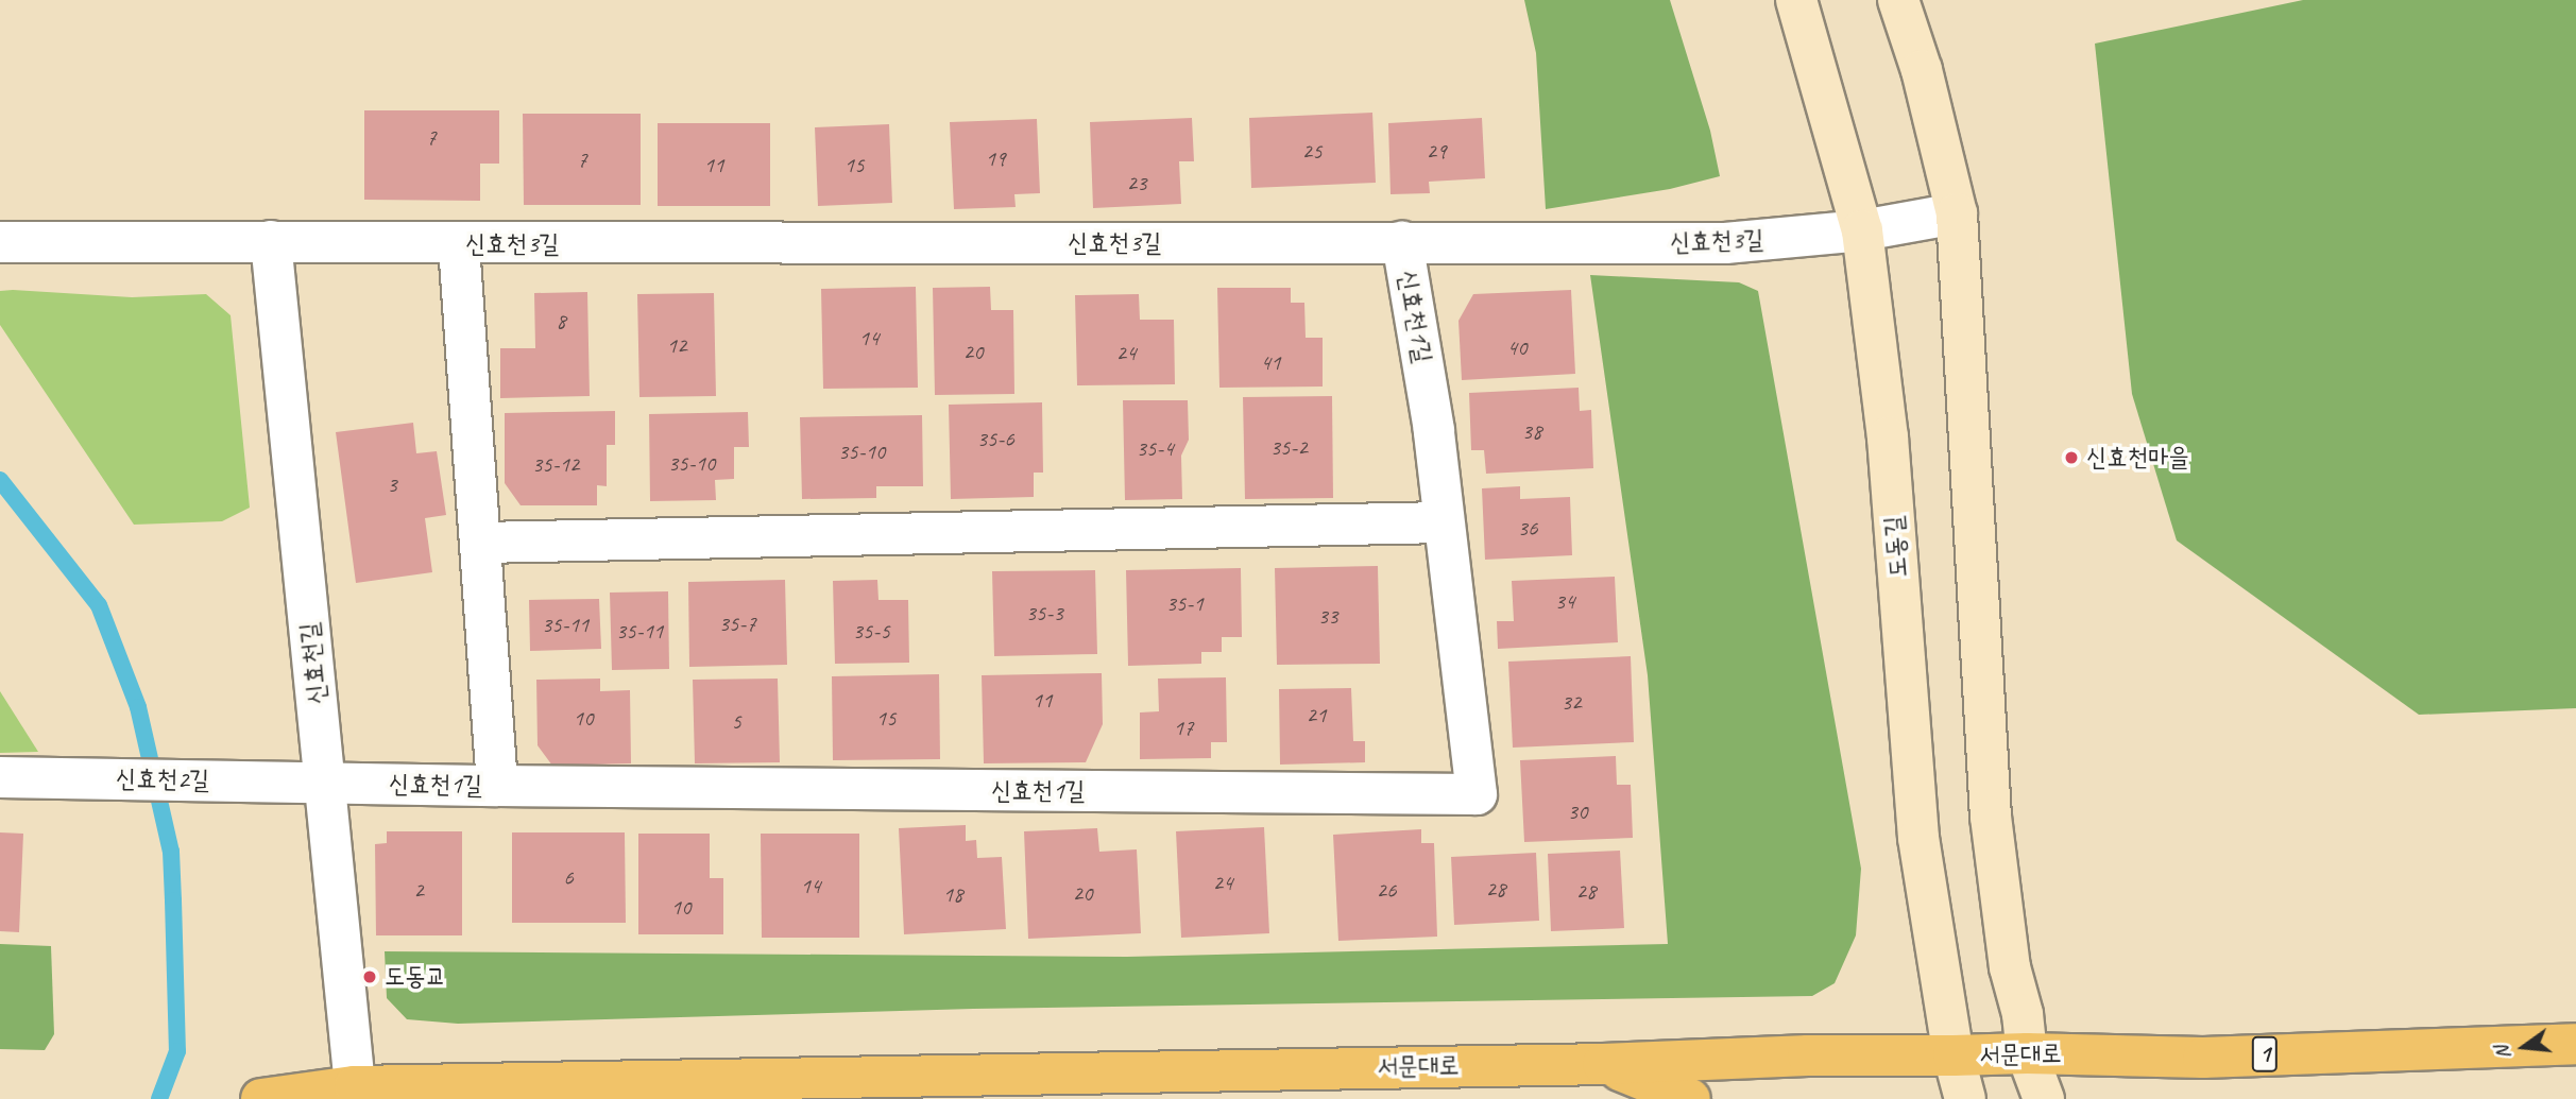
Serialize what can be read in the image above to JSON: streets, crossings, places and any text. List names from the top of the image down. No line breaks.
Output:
{"streets":{"main road":["도동길","서문대로","1"],"street":["신효천3길","신효천1길","신효천길","신효천2길"]},"crossings":[["신효천3길","신효천1길"],["신효천3길","도동길"],["신효천3길","신효천길"],["신효천1길","신효천길"],["신효천1길","신효천2길"],["도동길","서문대로"],["신효천길","신효천2길"],["신효천길","서문대로"]],"places":["신효천마을","도동교"],"house_numbers":["7","25","29","19","7","11","15","23","8","14","12","40","20","24","41","38","35-6","35-2","35-4","35-10","35-10","35-12","3","36","34","35-1","35-3","33","35-7","35-11","35-11","35-5","11","32","21","10","15","5","17","30","6","24","14","28","2","26","28","20","18","10"],"north":"left"}
